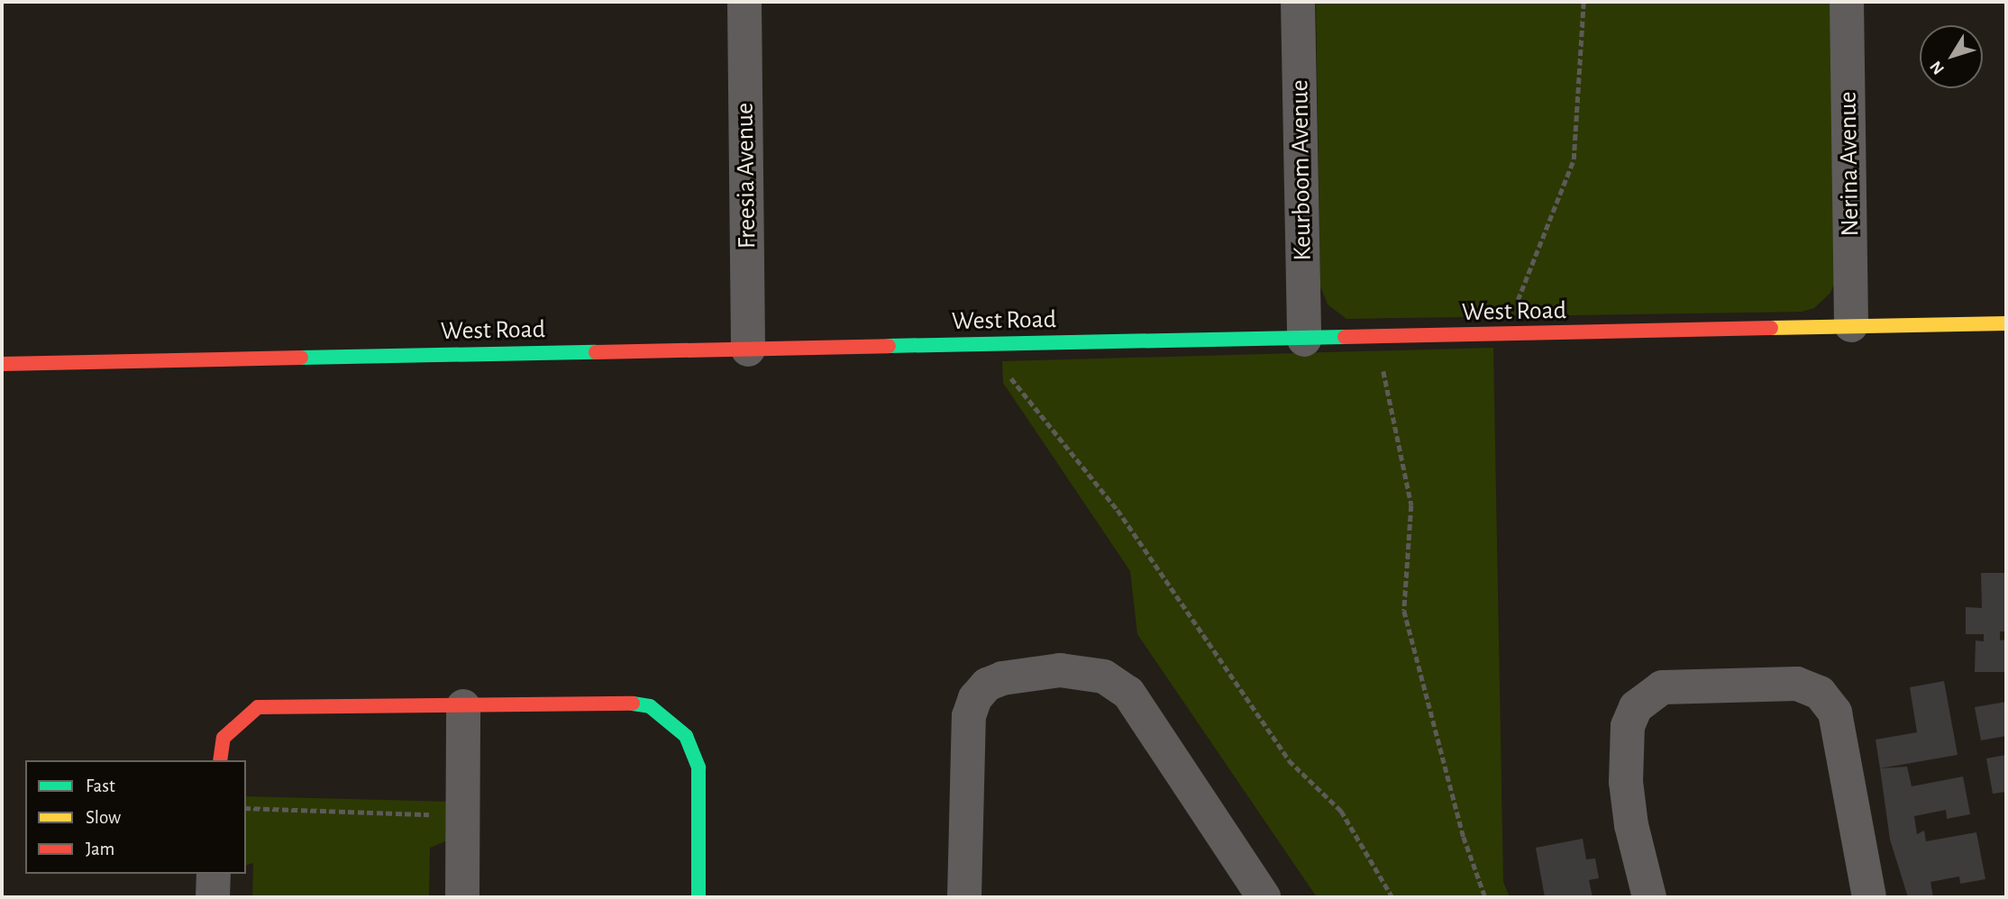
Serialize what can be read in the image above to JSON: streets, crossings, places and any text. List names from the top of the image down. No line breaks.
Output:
{"streets":{"street":["Nerina Avenue","Keurboom Avenue","Freesia Avenue","West Road"]},"crossings":[["Nerina Avenue","West Road"],["Keurboom Avenue","West Road"],["Freesia Avenue","West Road"]],"legend":["Fast","Slow","Jam"],"north":"bottom left"}
